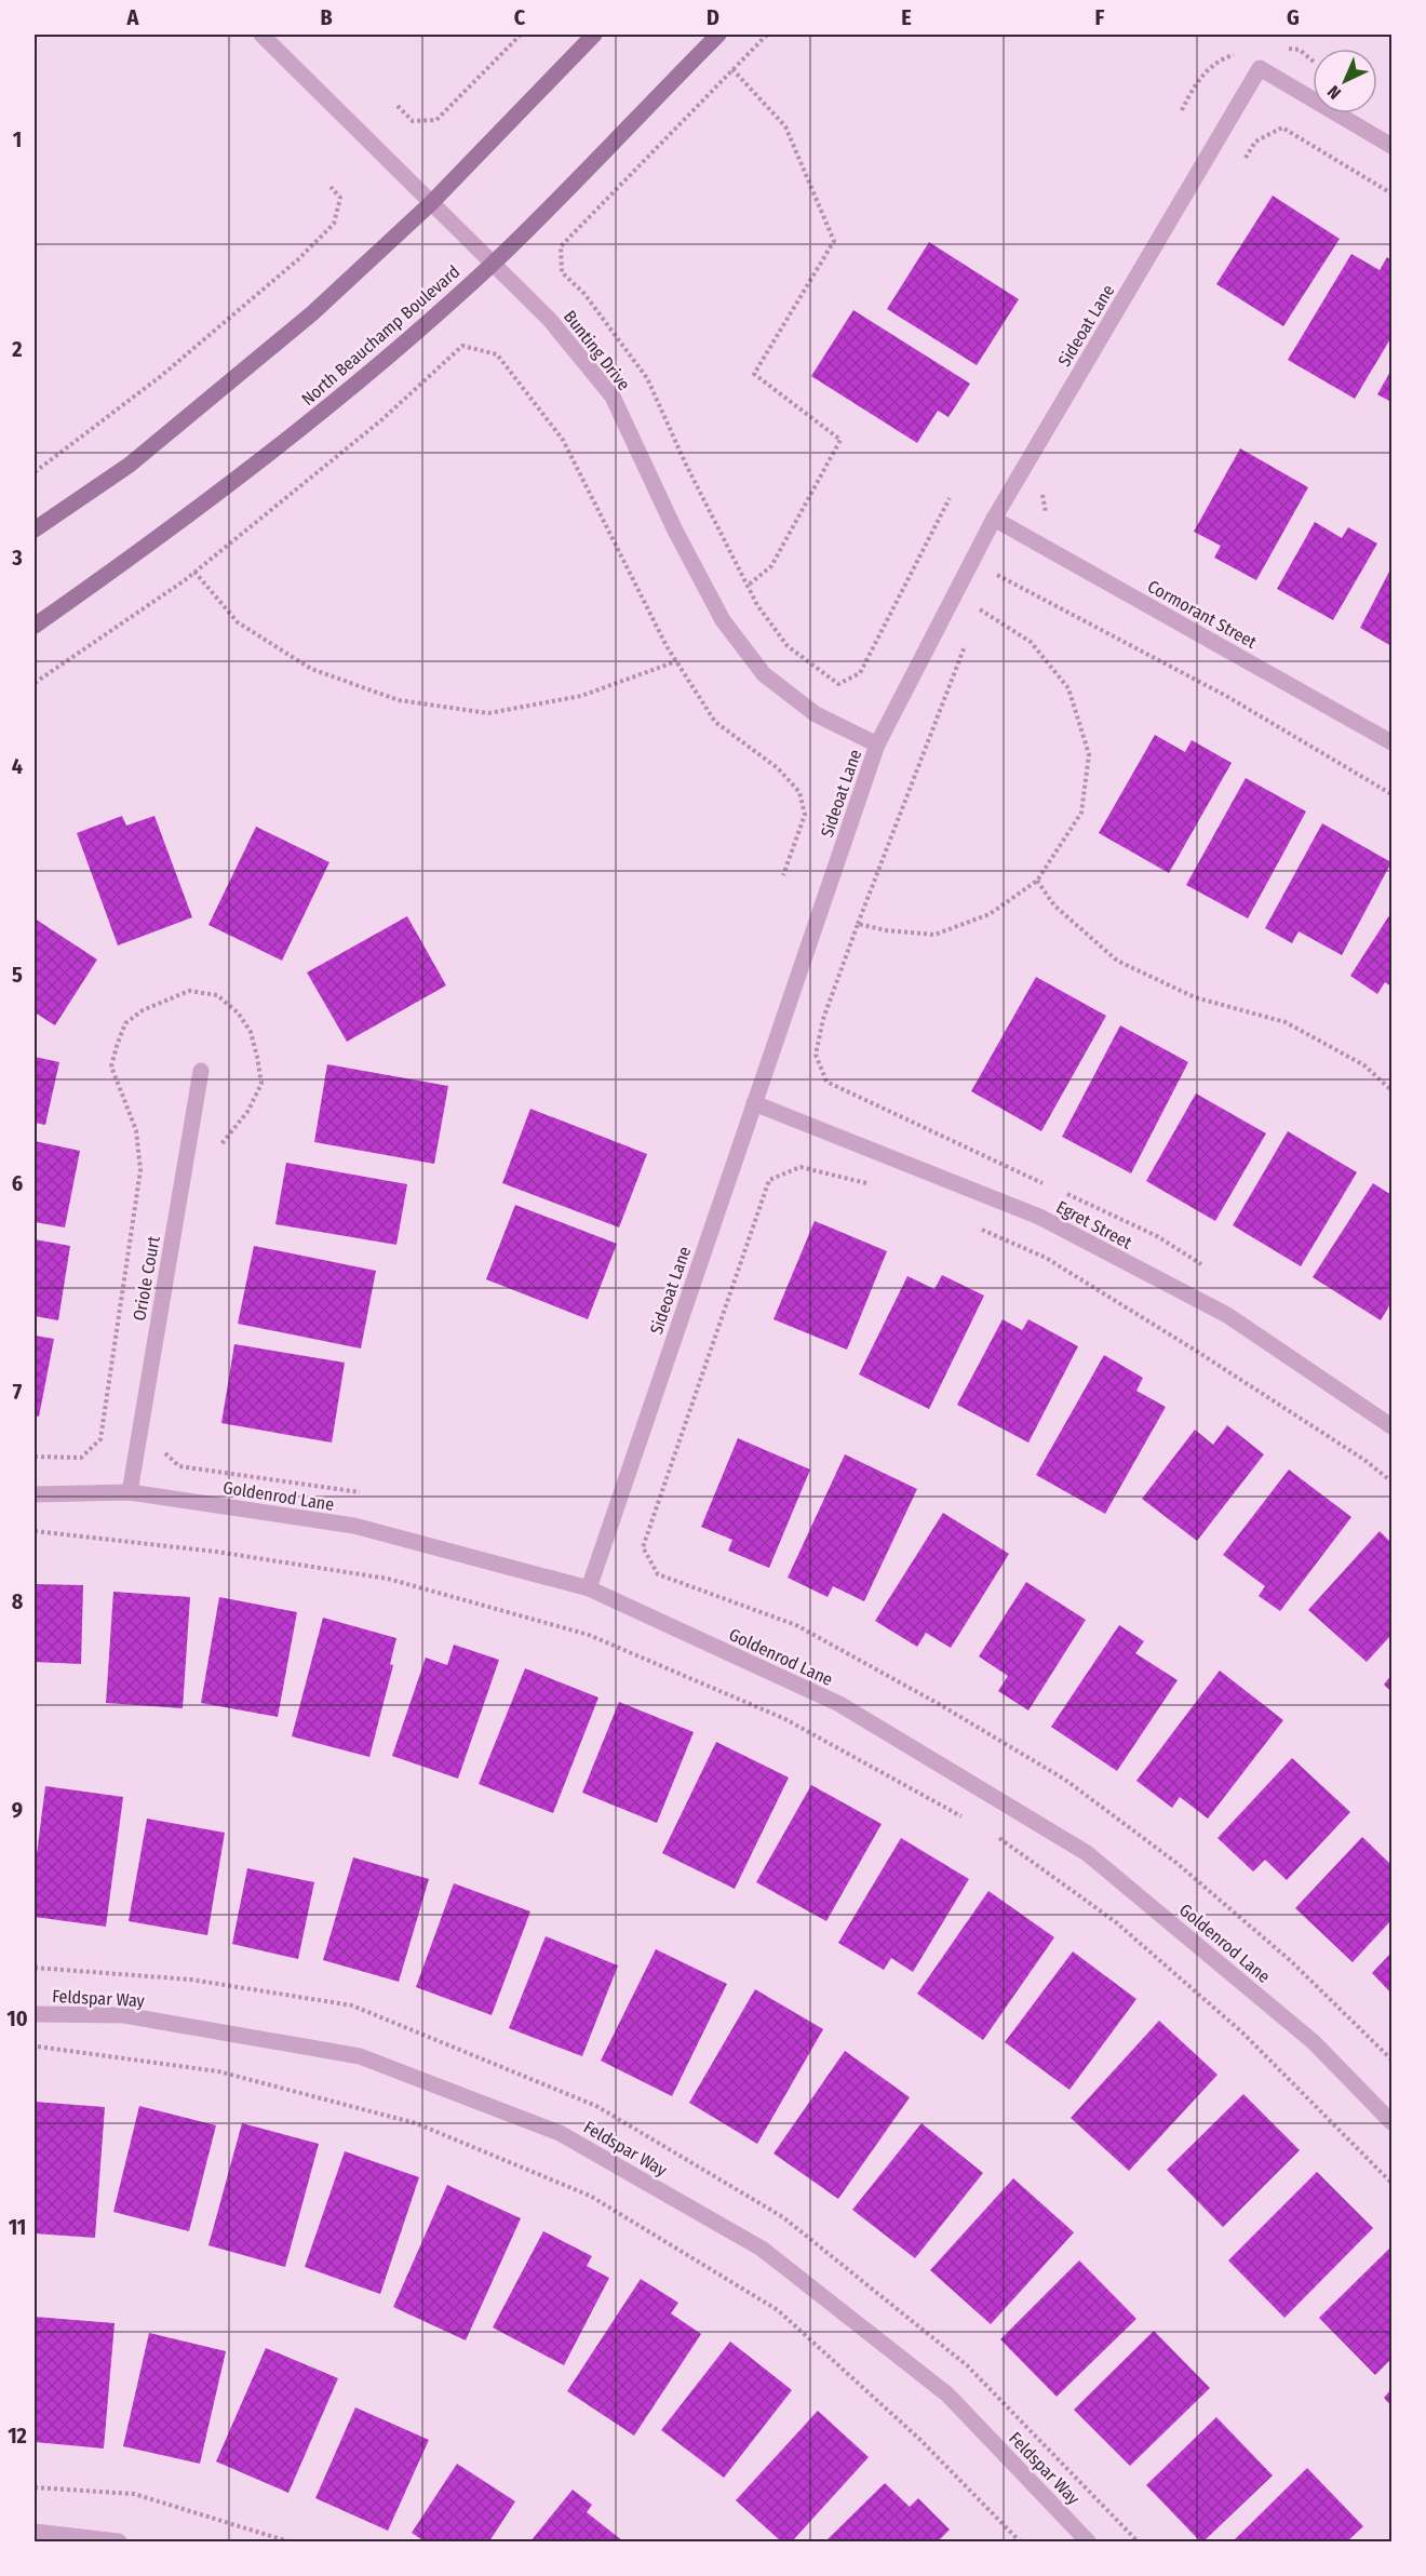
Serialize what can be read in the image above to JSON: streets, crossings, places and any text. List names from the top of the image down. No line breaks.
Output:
{"streets":{"street":["Sideoat Lane","North Beauchamp Boulevard","Bunting Drive","Cormorant Street","Egret Street","Oriole Court","Goldenrod Lane","Feldspar Way"]},"crossings":[["Sideoat Lane","Bunting Drive"],["Sideoat Lane","Cormorant Street"],["Sideoat Lane","Egret Street"],["Sideoat Lane","Goldenrod Lane"],["North Beauchamp Boulevard","Bunting Drive"],["Oriole Court","Goldenrod Lane"]],"north":"bottom left","grid":{"columns":["A","B","C","D","E","F","G"],"rows":["1","2","3","4","5","6","7","8","9","10","11","12"]}}
